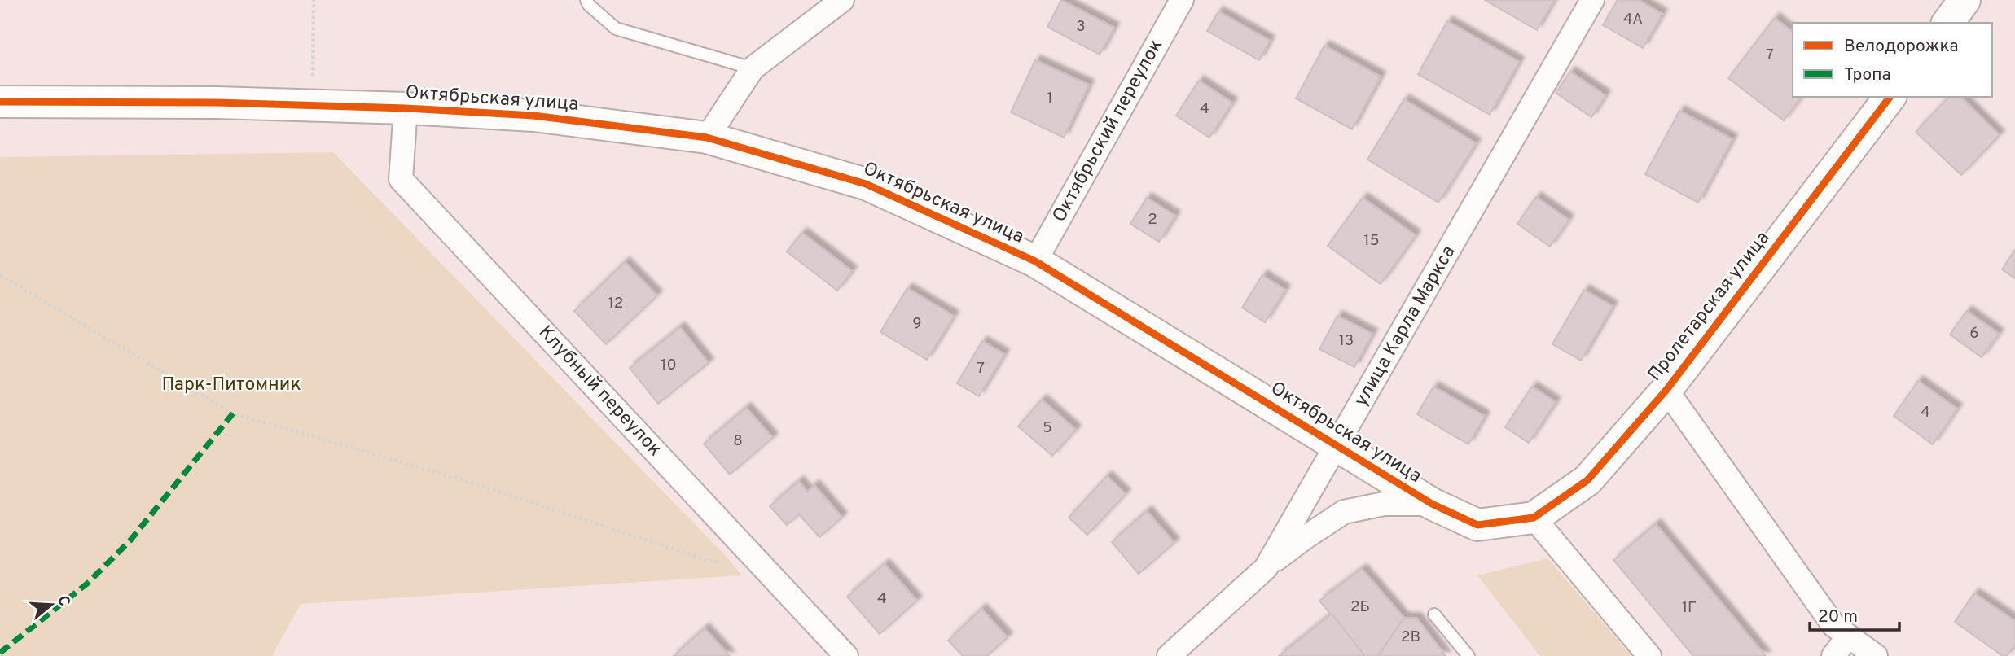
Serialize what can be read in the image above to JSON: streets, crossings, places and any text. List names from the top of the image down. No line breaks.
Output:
{"streets":{"street":["Октябрьская улица","Октябрьский переулок","Пролетарская улица","улица Карла Маркса","Клубный переулок"]},"crossings":[["Октябрьская улица","Октябрьский переулок"],["Октябрьская улица","Пролетарская улица"],["Октябрьская улица","улица Карла Маркса"],["Октябрьская улица","Клубный переулок"]],"parks":["Парк-Питомник"],"house_numbers":["4А","3","7","1","4","2","15","12","9","6","13","10","7","4","5","8","4","2Б","1Г","2В"],"legend":["Велодорожка","Тропа"],"scale_bar":"20 m","north":"right"}
